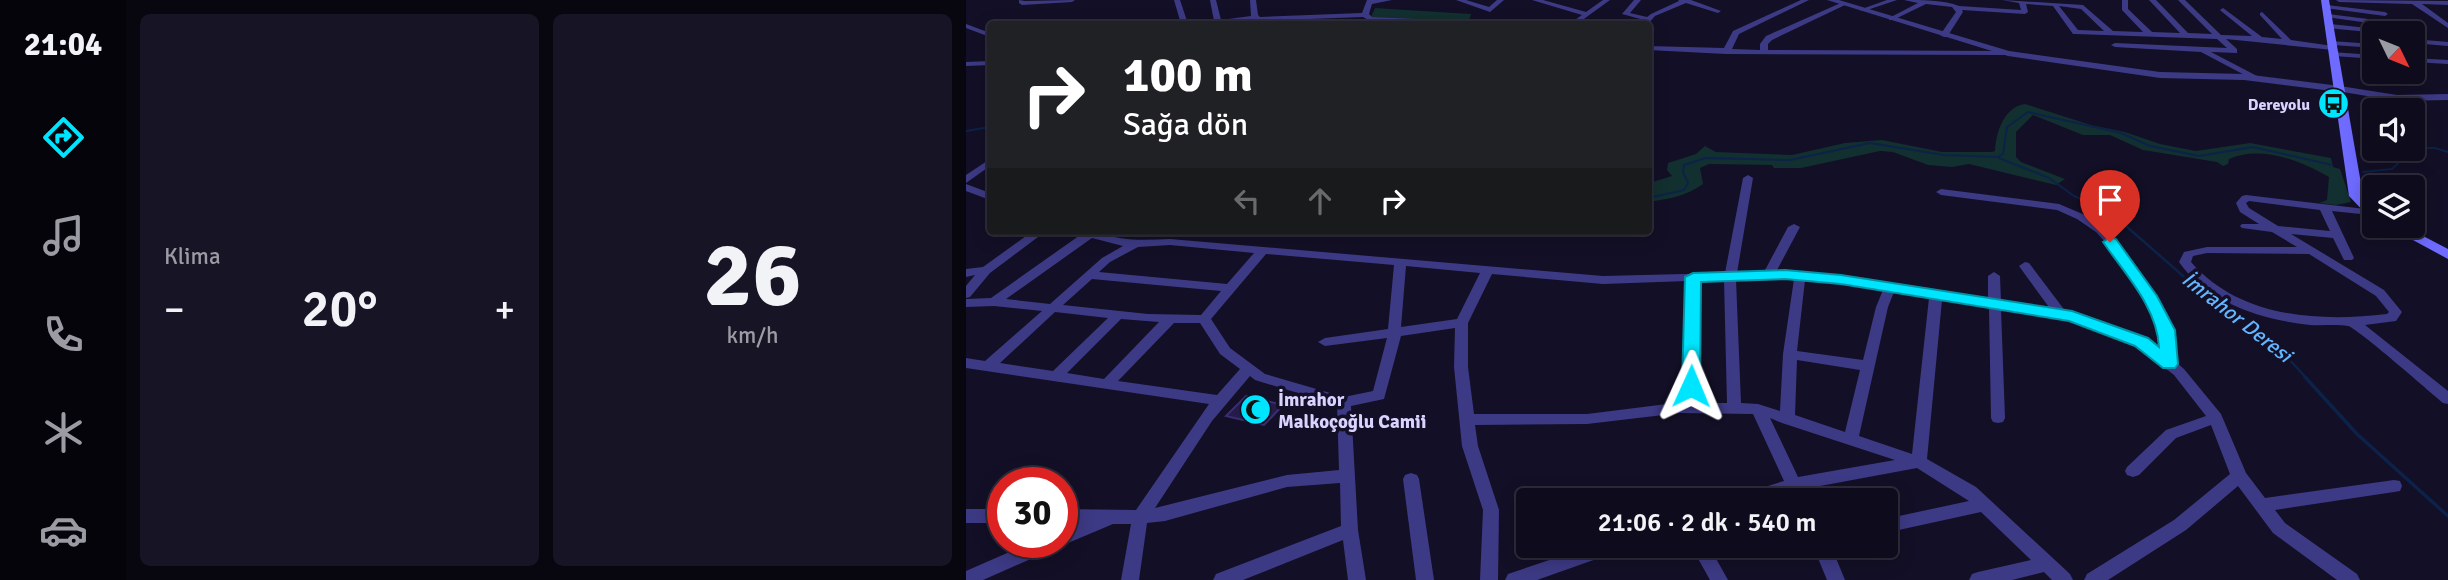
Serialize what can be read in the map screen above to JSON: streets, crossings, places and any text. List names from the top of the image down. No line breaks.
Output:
{"water":["İmrahor Deresi"],"places":{"bus stop":["Dereyolu"],"mosque":["İmrahor Malkoçoğlu Camii"]},"north":"bottom right","page":{"tabs":"21:04","tile":["Klima",["26","km/h"]],"turn":["100 m","Sağa dön"],"heat":["−","20°","+"],"limit":"30","trip":"21:06 · 2 dk · 540 m"}}
